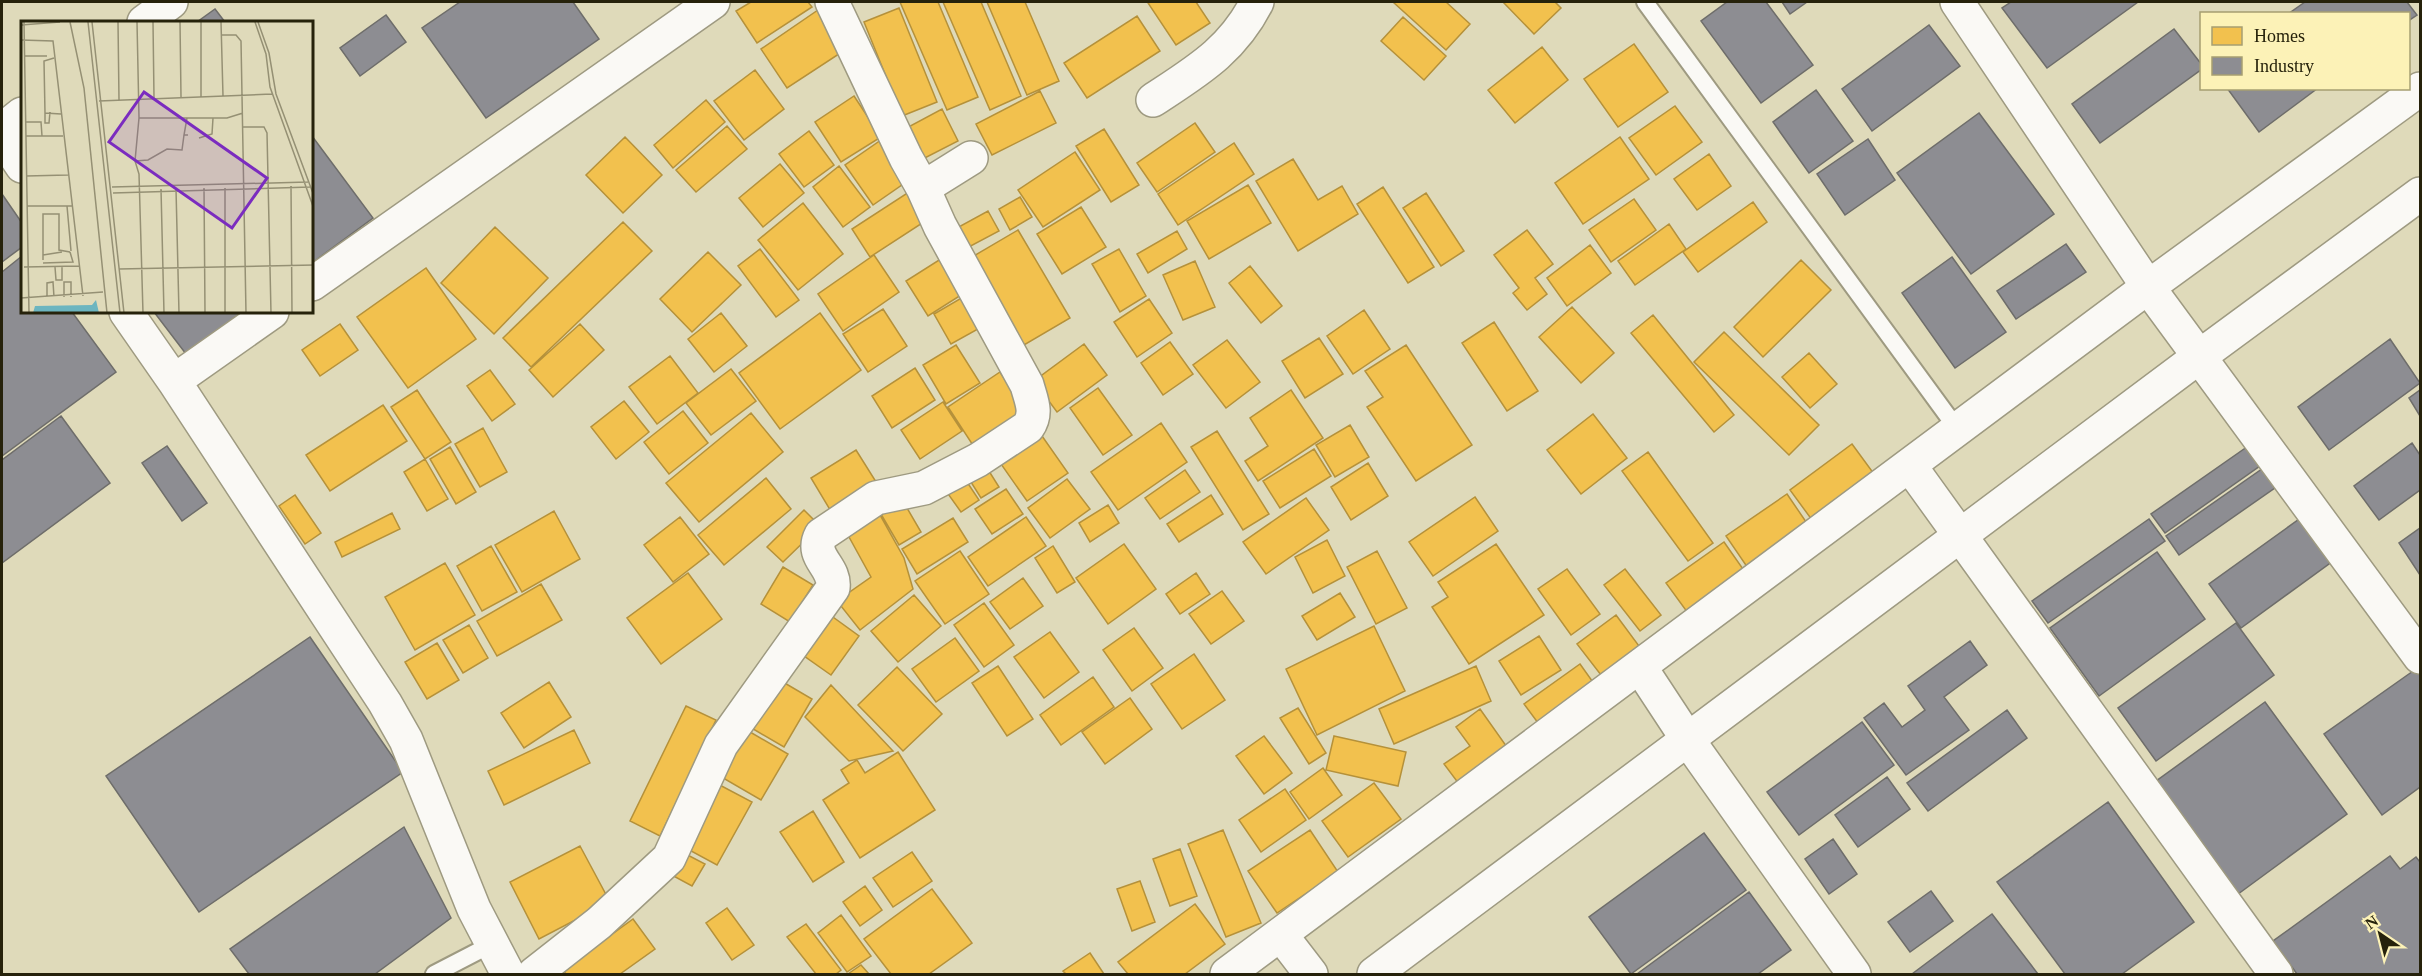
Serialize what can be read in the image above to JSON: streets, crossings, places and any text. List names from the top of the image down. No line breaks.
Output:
{"legend":["Homes","Industry"],"north":"top left"}
